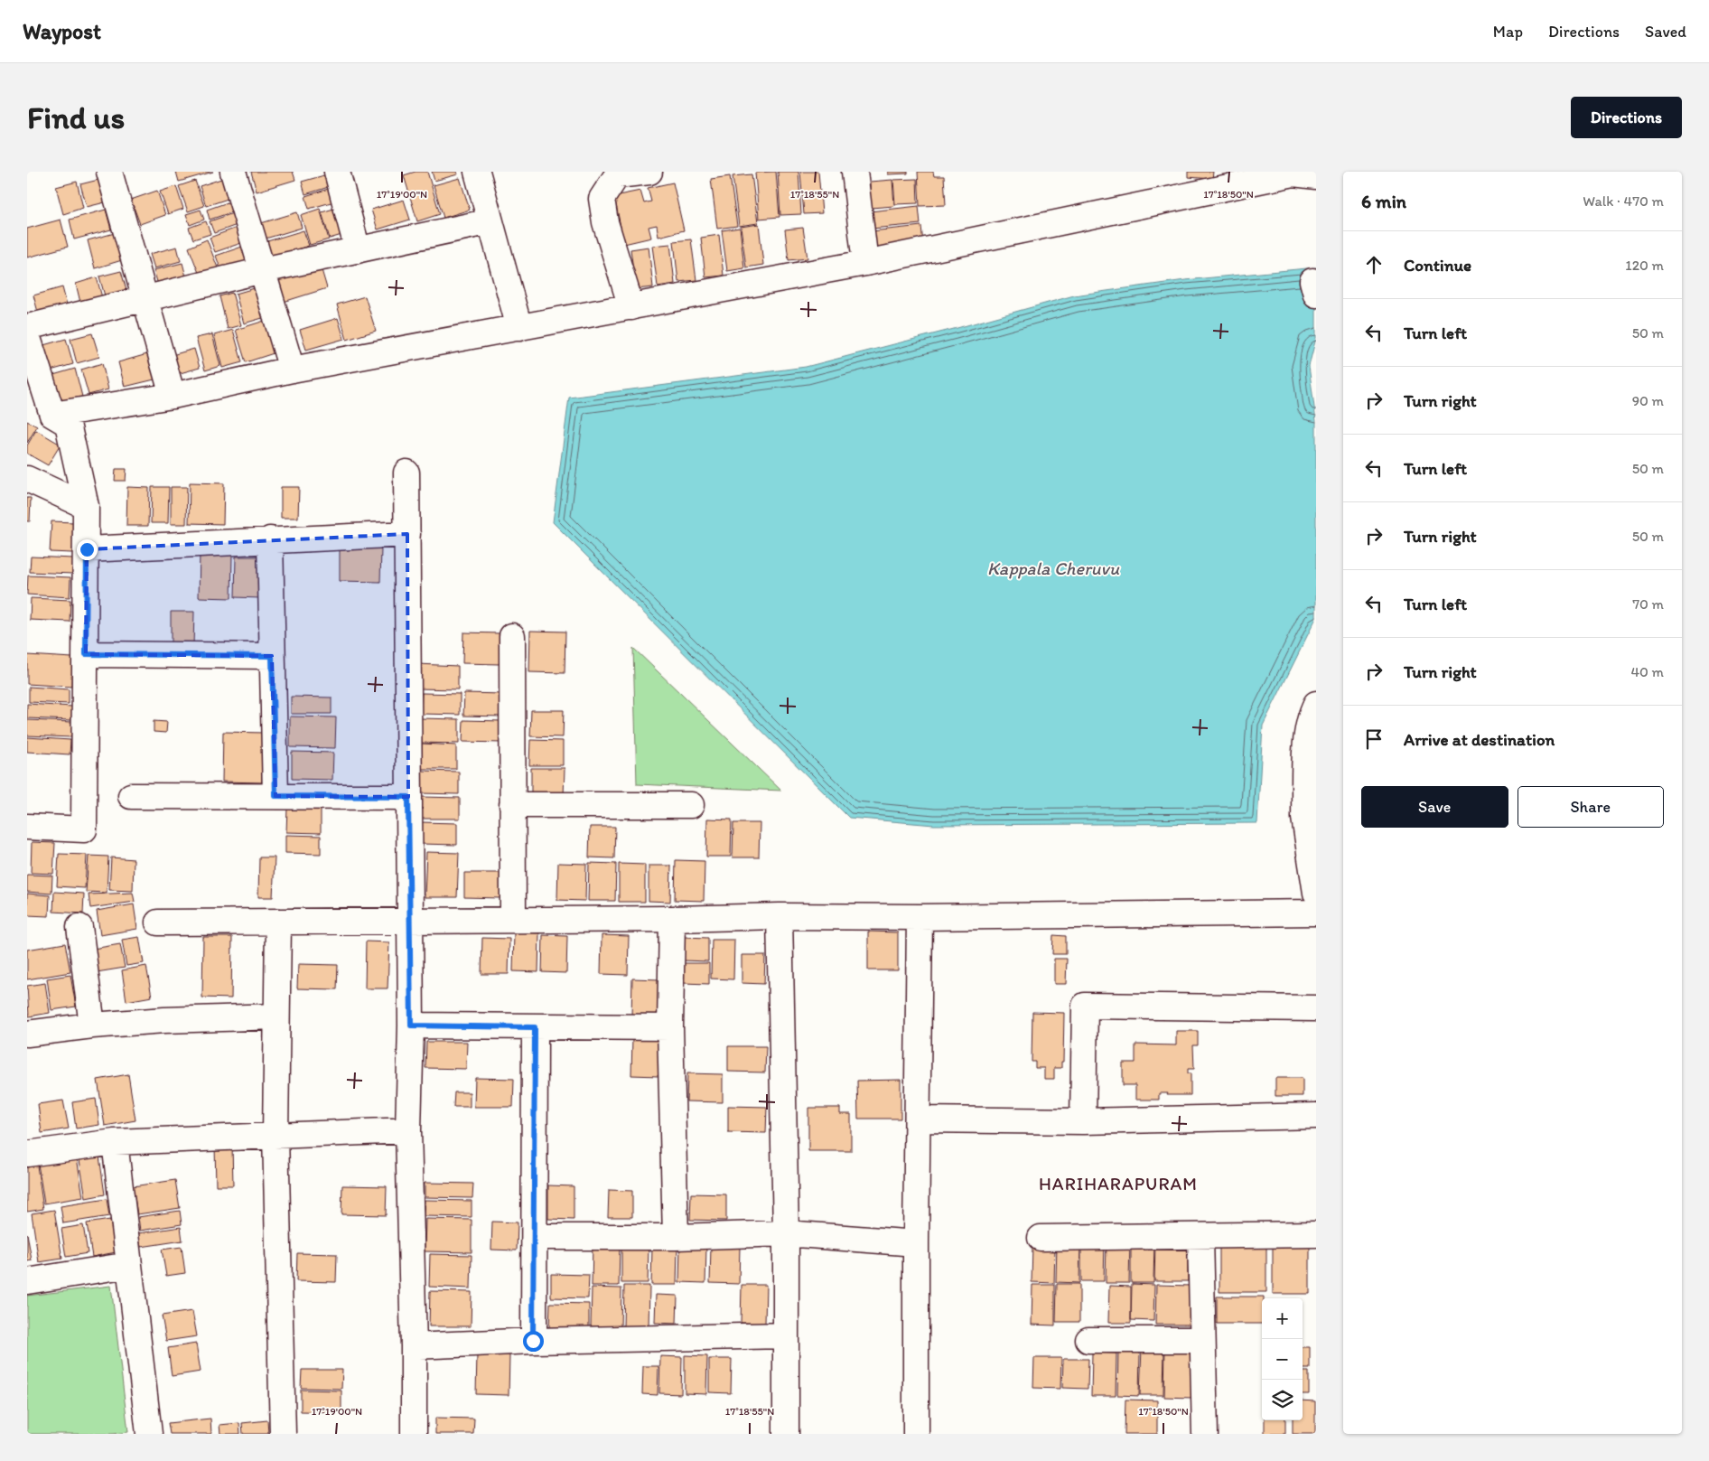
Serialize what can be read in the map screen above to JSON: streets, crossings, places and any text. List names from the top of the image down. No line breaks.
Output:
{"districts":["HARIHARAPURAM"],"water":["Kappala Cheruvu"],"page":{"header":"Waypost","nav":["Map","Directions","Saved"],"buttons":["Directions",["Save","Share"]],"title":"Find us","heading":["6 min","Walk · 470 m"],"list":[["Continue","120 m"],["Turn left","50 m"],["Turn right","90 m"],["Turn left","50 m"],["Turn right","50 m"],["Turn left","70 m"],["Turn right","40 m"],"Arrive at destination"],"map_buttons":["+","−"]},"coordinates":["17°19'00\"N","17°18'55\"N","17°18'50\"N"]}
